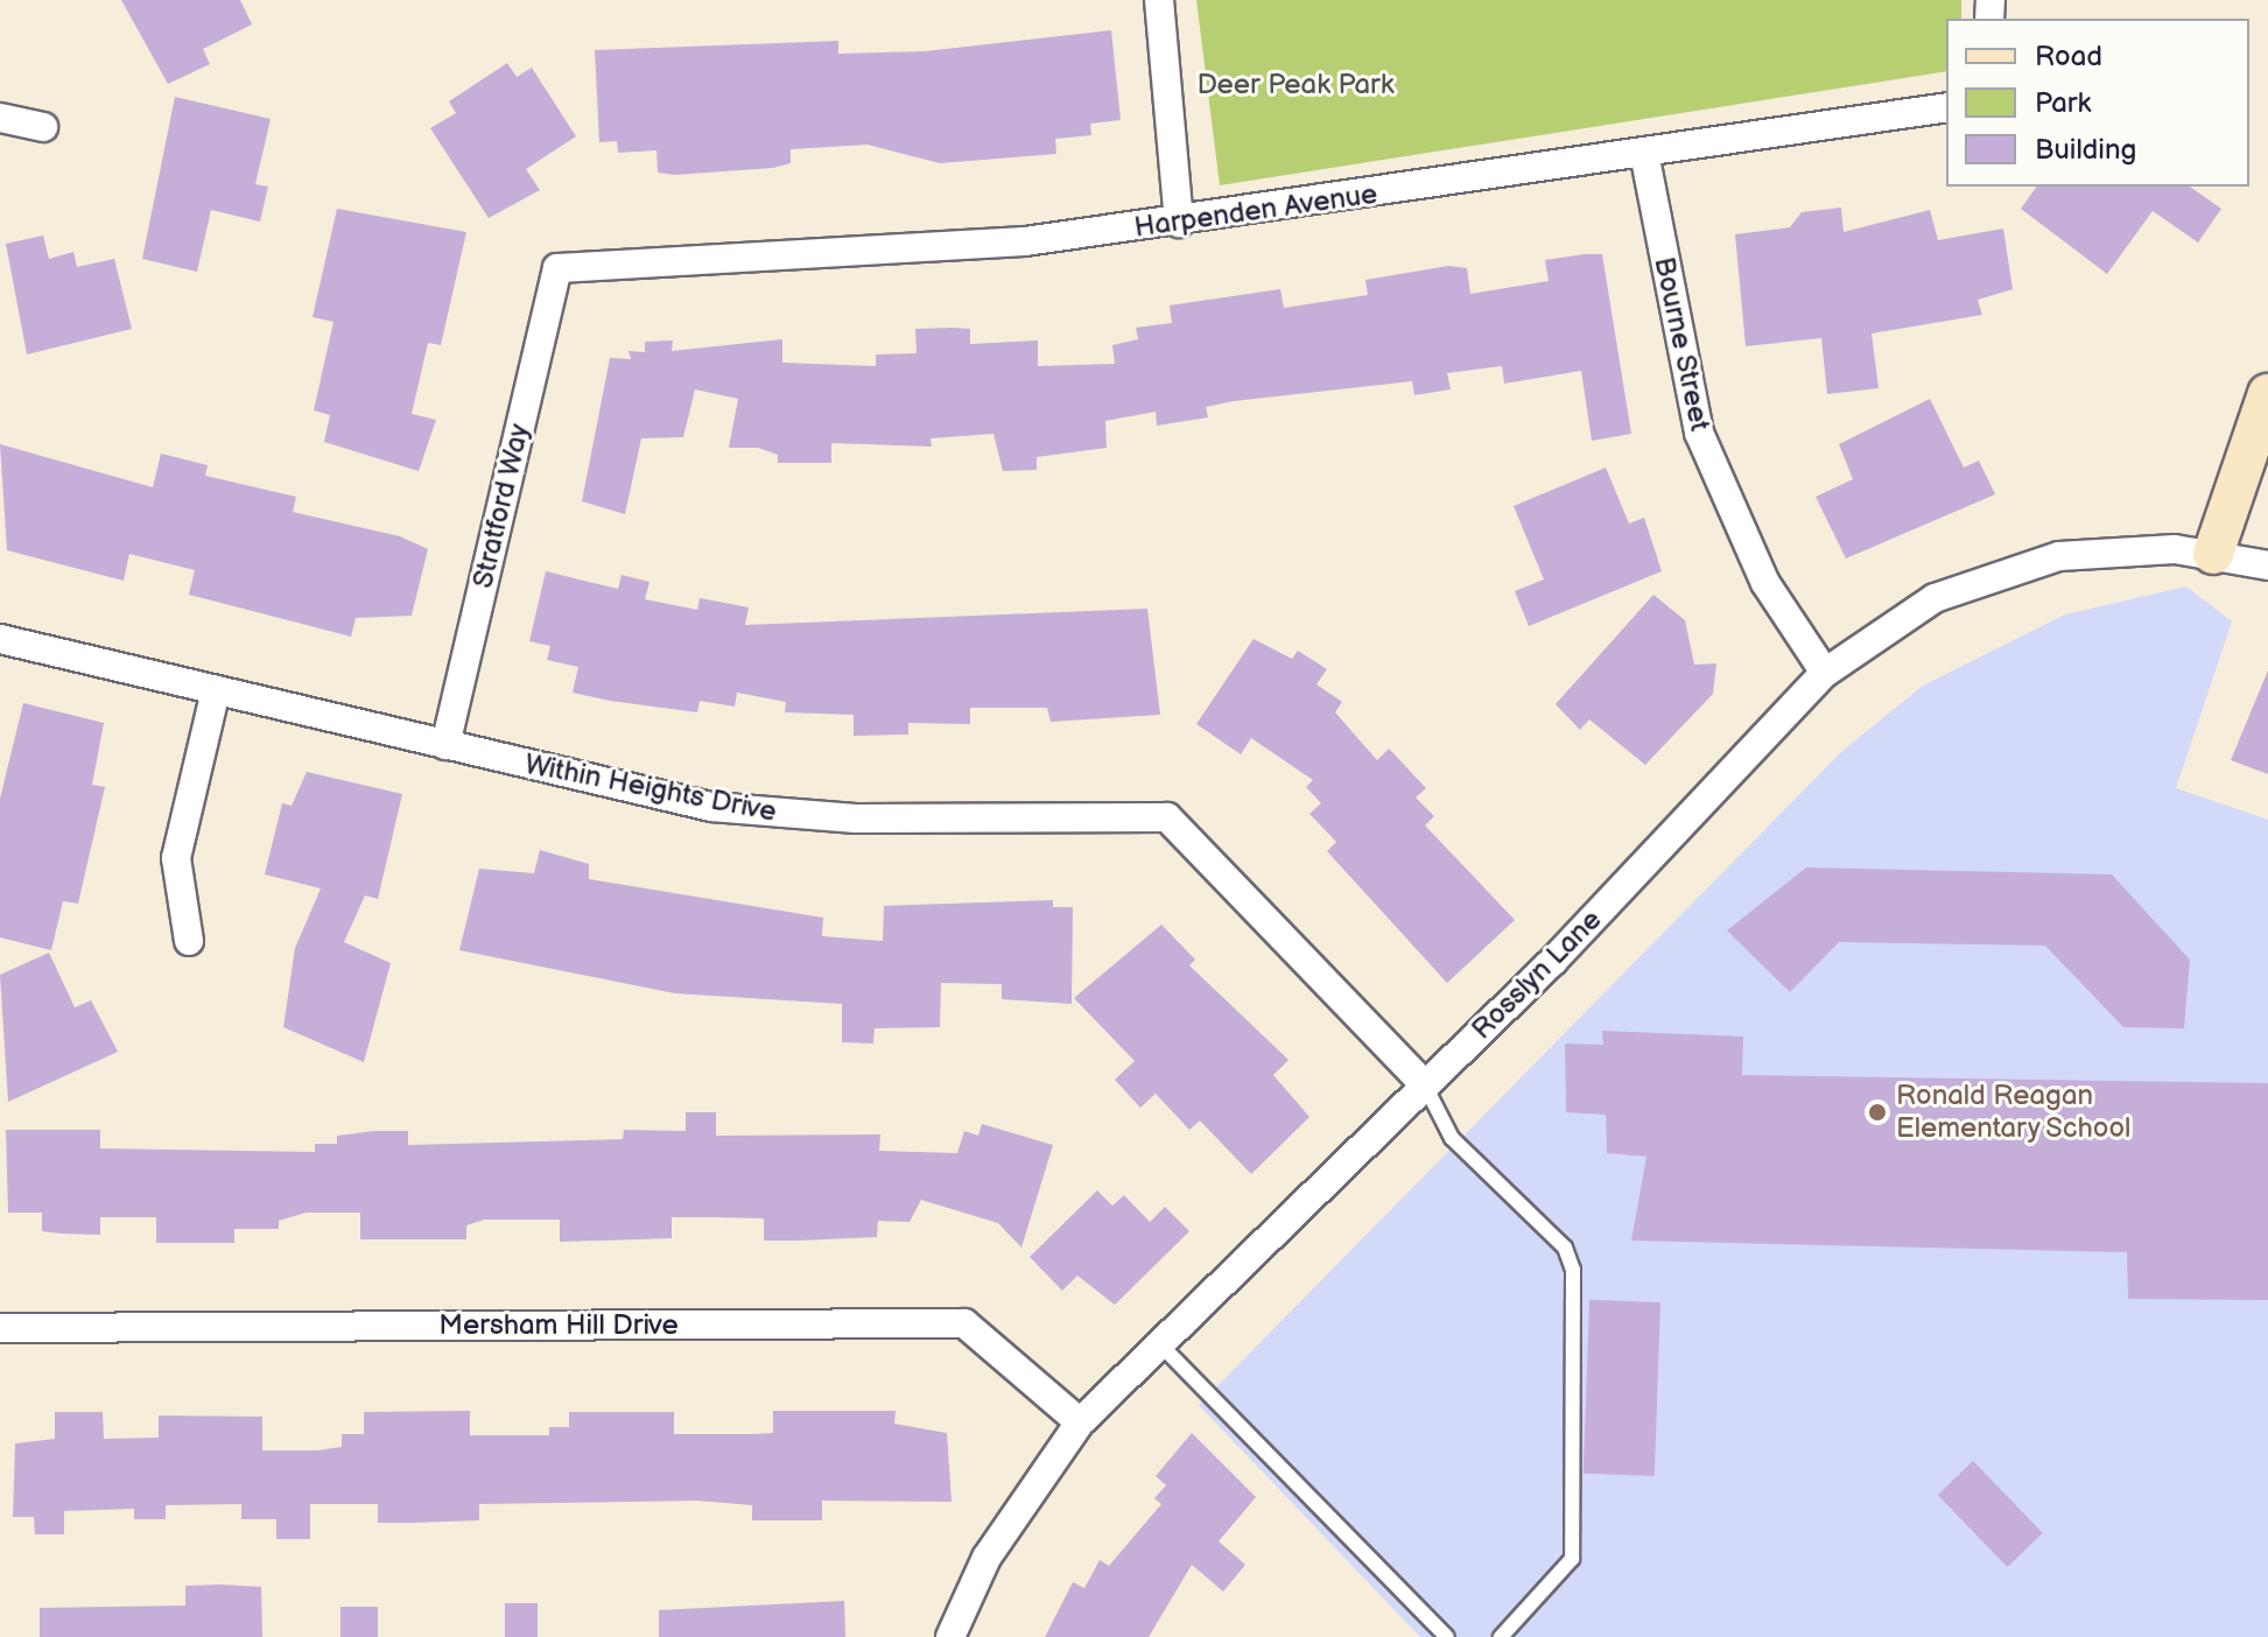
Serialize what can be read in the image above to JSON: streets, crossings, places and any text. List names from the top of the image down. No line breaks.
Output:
{"streets":{"street":["Harpenden Avenue","Bourne Street","Stratford Way","Within Heights Drive","Rosslyn Lane","Mersham Hill Drive"]},"crossings":[["Harpenden Avenue","Bourne Street"],["Harpenden Avenue","Stratford Way"],["Bourne Street","Rosslyn Lane"],["Stratford Way","Within Heights Drive"],["Within Heights Drive","Rosslyn Lane"],["Rosslyn Lane","Mersham Hill Drive"]],"parks":["Deer Peak Park"],"places":["Ronald Reagan Elementary School"],"legend":["Road","Park","Building"]}
